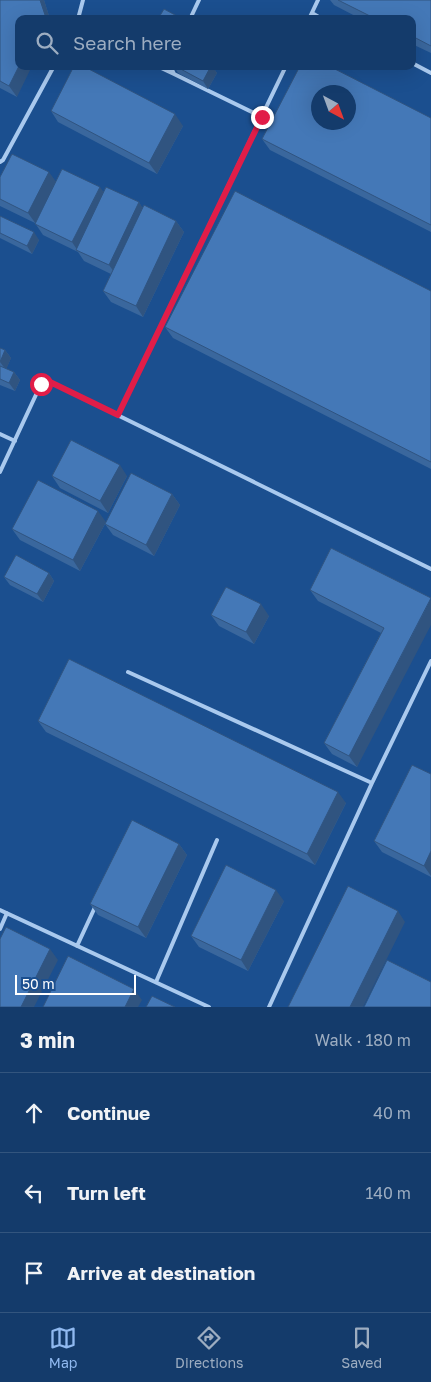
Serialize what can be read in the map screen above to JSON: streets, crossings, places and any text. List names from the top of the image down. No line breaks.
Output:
{"scale_bar":"50 m","north":"bottom right","page":{"search":"Search here","scale":"50 m","heading":["3 min","Walk · 180 m"],"list":[["Continue","40 m"],["Turn left","140 m"],"Arrive at destination"],"nav":["Map","Directions","Saved"]}}
